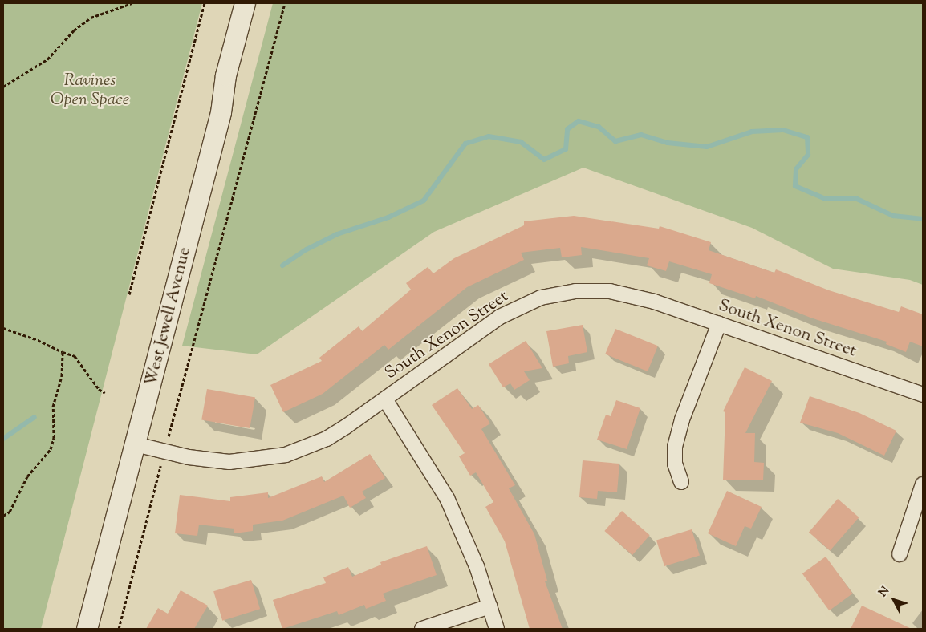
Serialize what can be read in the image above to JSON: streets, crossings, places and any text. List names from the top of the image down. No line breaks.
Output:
{"streets":{"main road":["West Jewell Avenue"],"street":["South Xenon Street"]},"crossings":[["West Jewell Avenue","South Xenon Street"]],"parks":["Ravines Open Space"],"north":"top left"}
